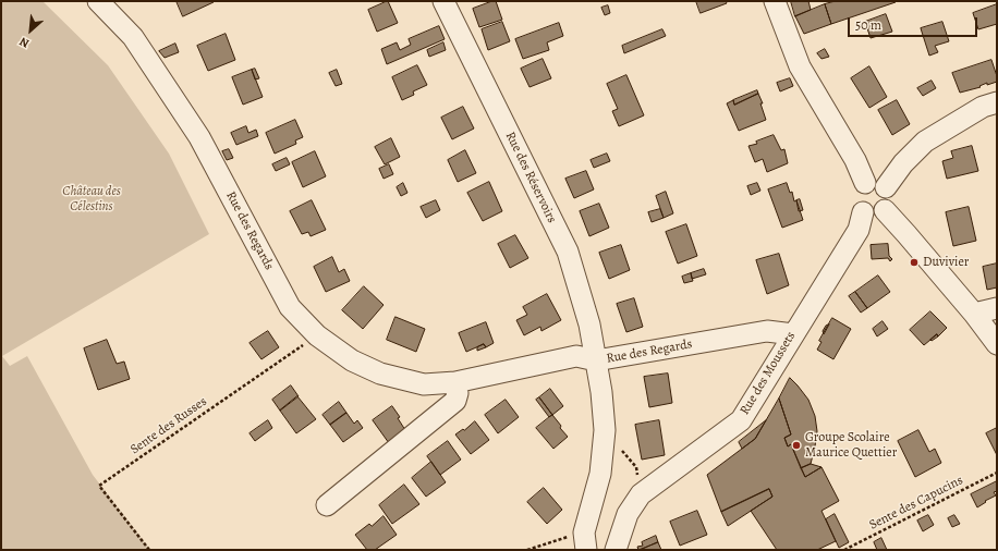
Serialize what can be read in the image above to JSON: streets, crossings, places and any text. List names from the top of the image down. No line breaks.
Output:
{"streets":{"street":["Rue des Réservoirs","Rue des Regards","Rue des Moussets"],"path":["Sente des Russes","Sente des Capucins"]},"crossings":[["Rue des Réservoirs","Rue des Regards"],["Rue des Regards","Rue des Moussets"],["Rue des Regards","Sente des Russes"]],"parks":["Château des Célestins"],"places":["Duvivier","Groupe Scolaire Maurice Quettier"],"scale_bar":"50 m","north":"bottom left"}
